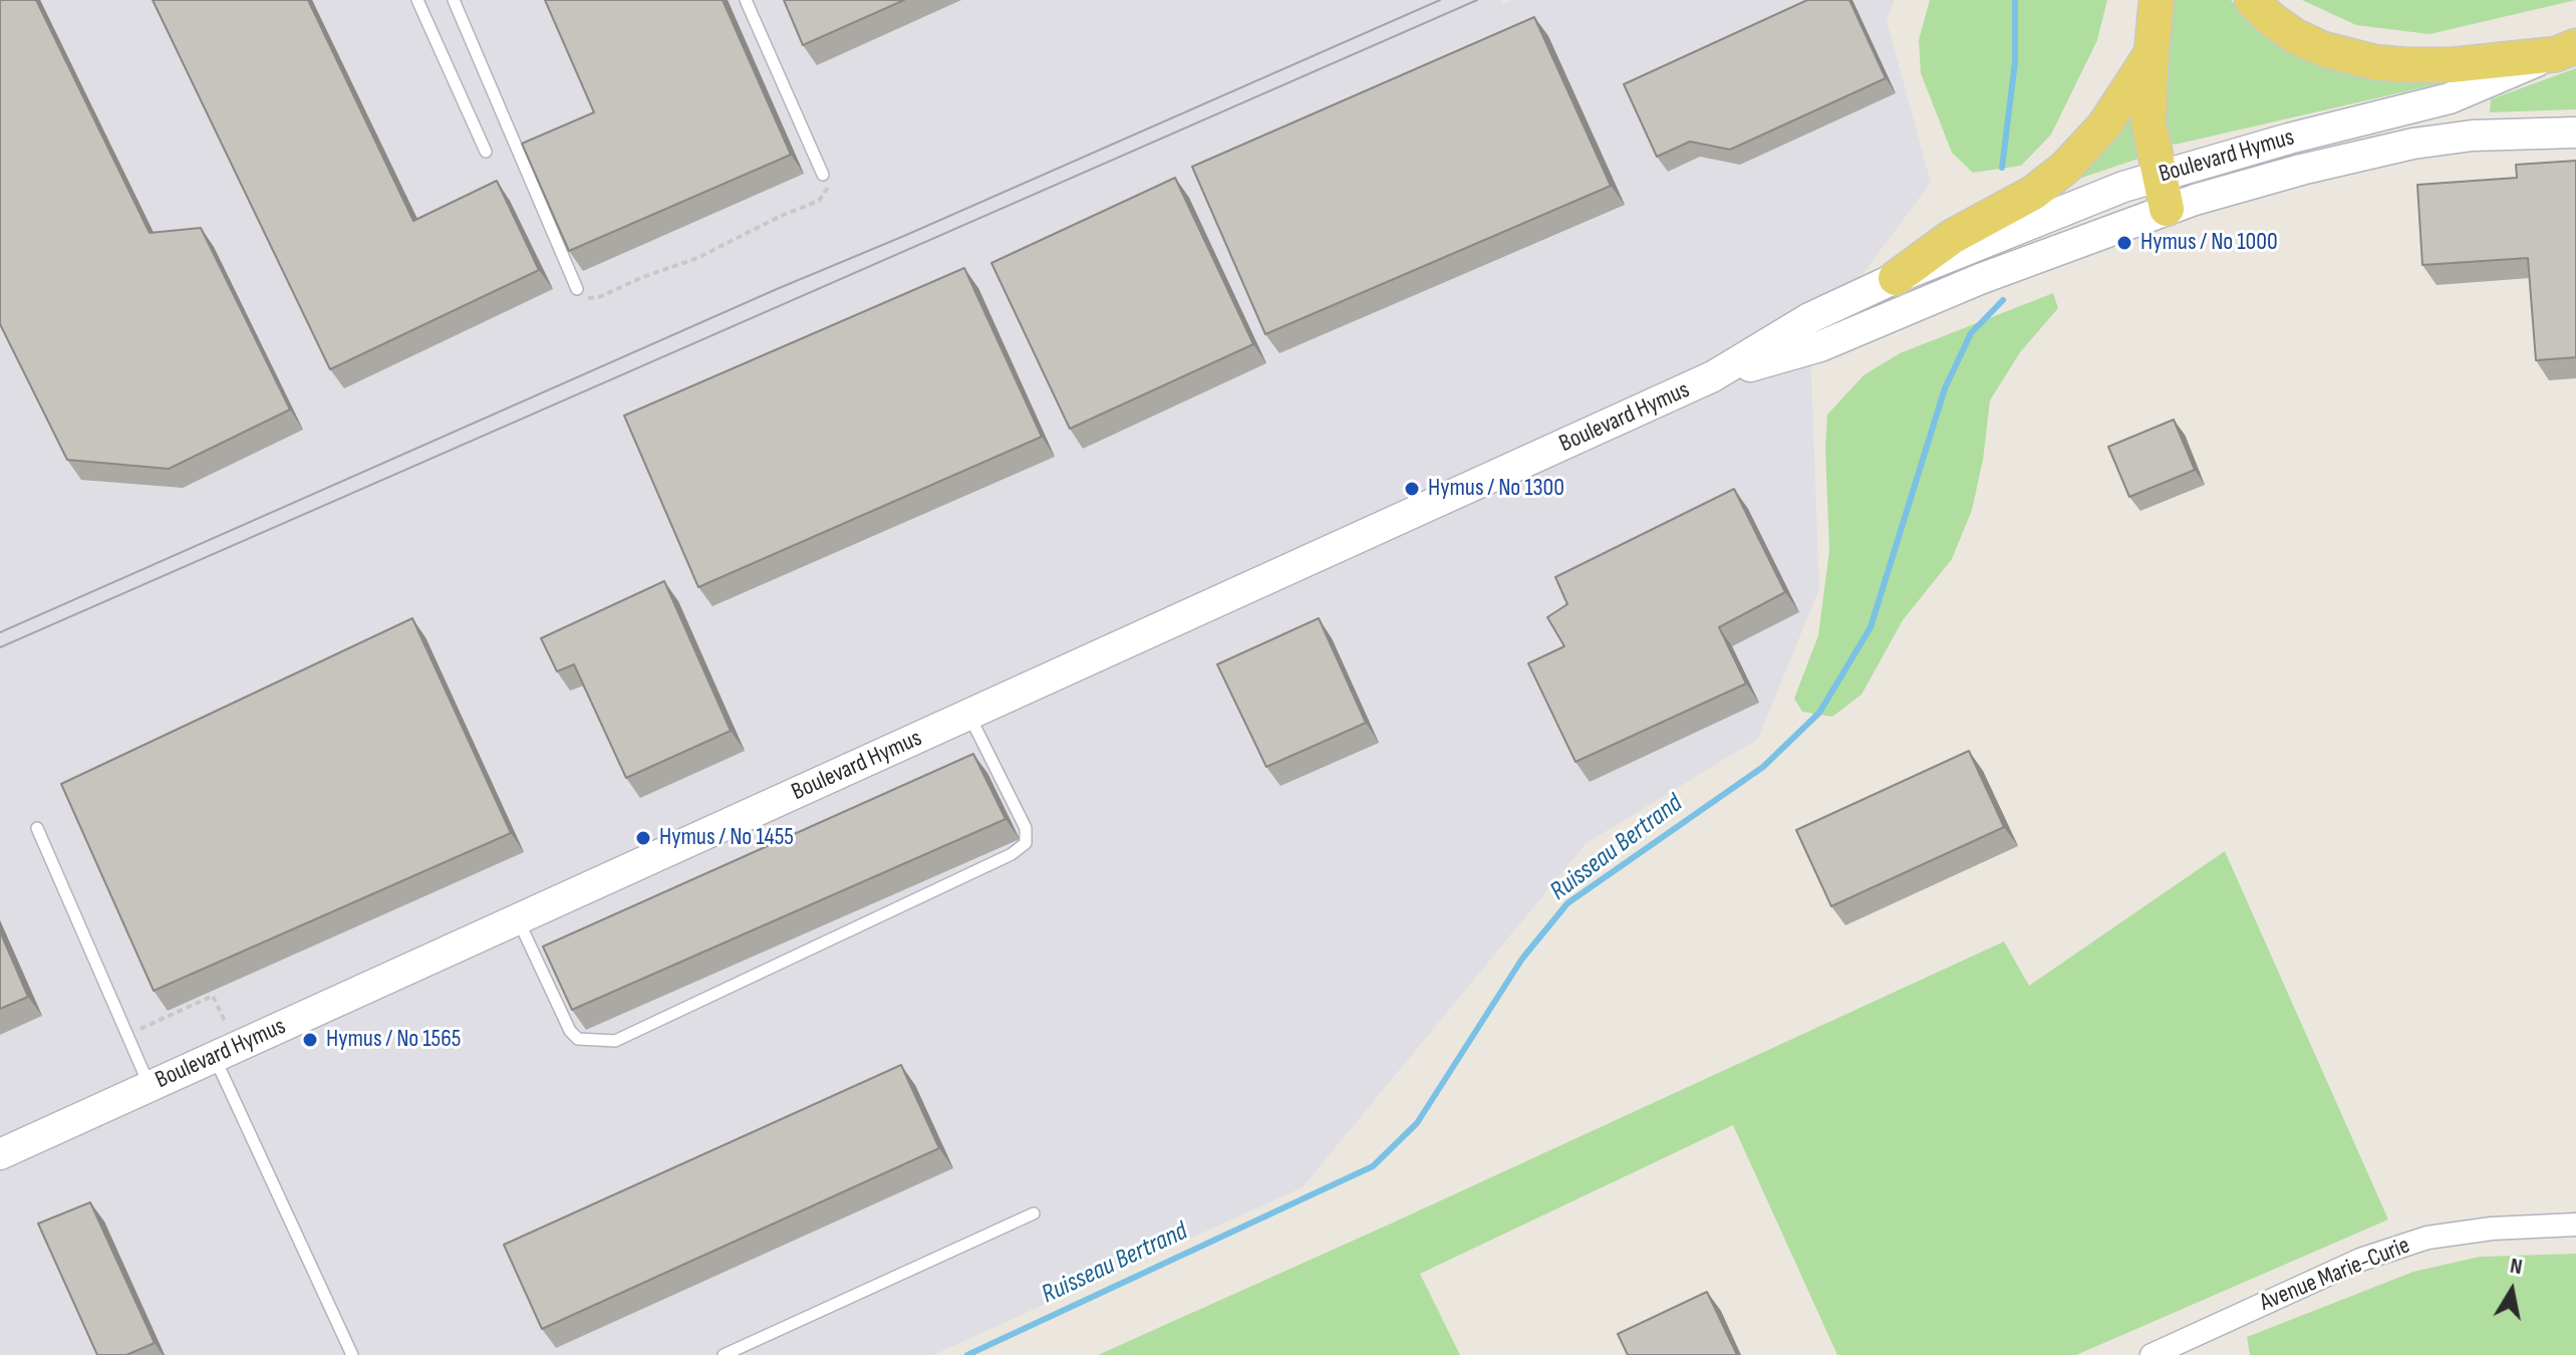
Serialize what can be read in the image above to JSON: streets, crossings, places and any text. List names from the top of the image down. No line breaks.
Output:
{"streets":{"street":["Boulevard Hymus","Avenue Marie-Curie"]},"water":["Ruisseau Bertrand"],"places":["Hymus / No 1000","Hymus / No 1300","Hymus / No 1455","Hymus / No 1565"],"north":"top"}
